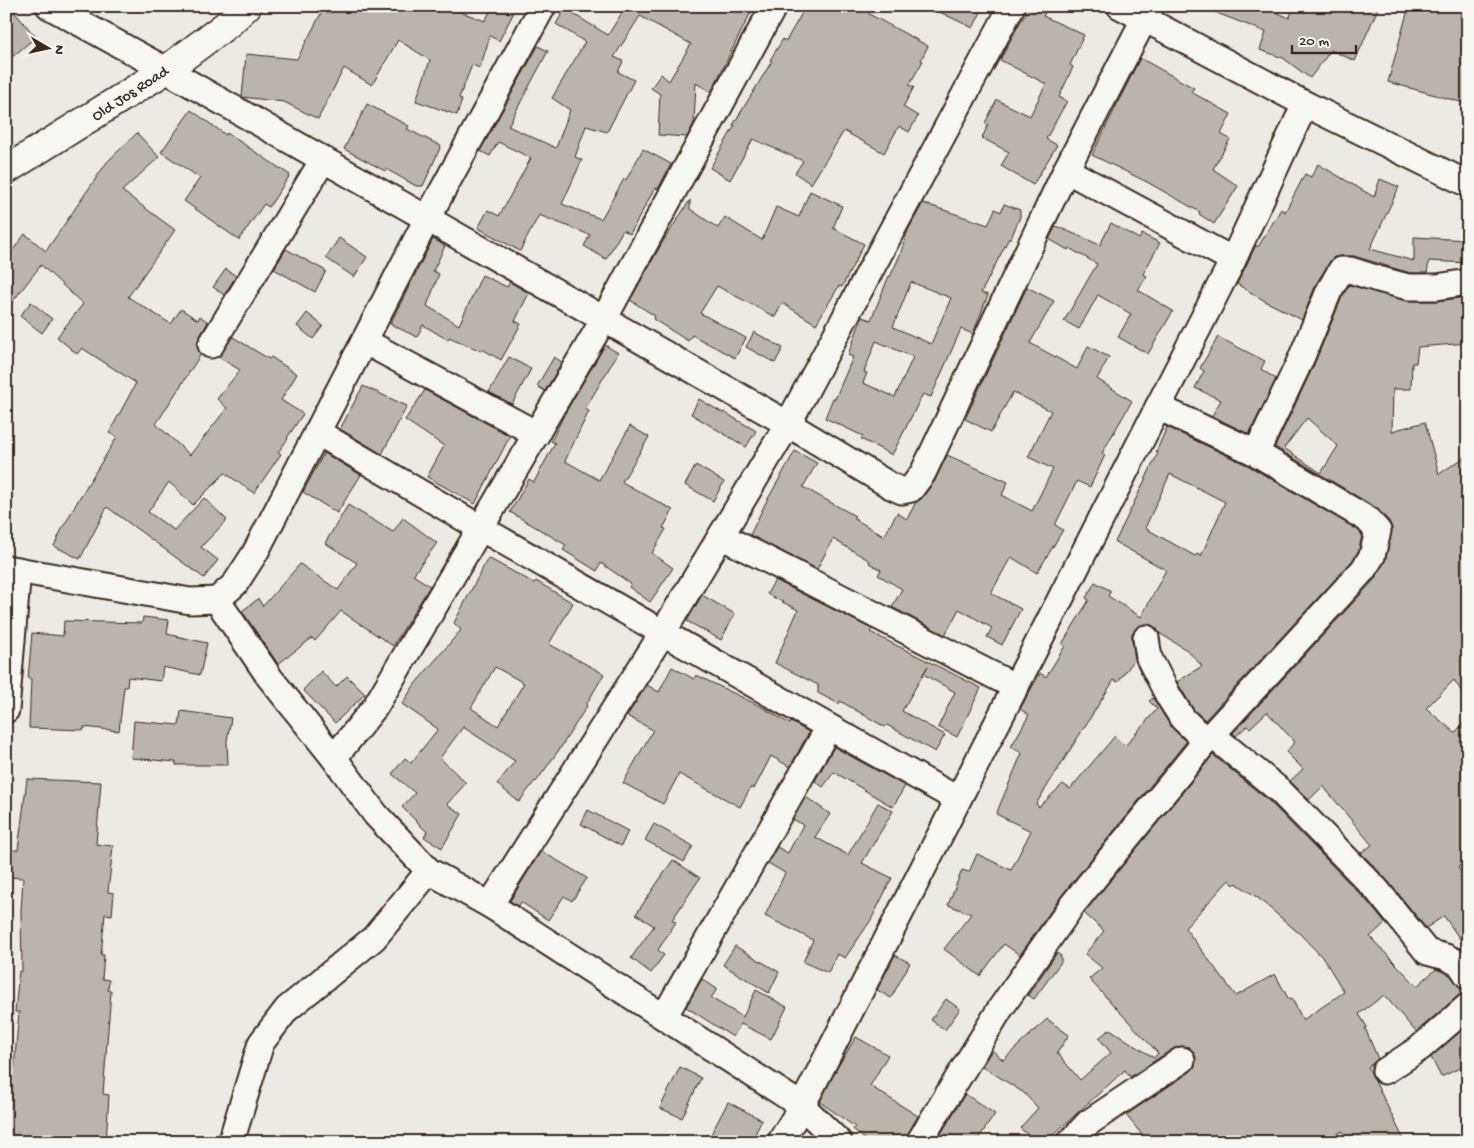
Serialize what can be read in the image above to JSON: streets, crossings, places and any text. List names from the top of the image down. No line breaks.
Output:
{"streets":{"main road":["Old Jos Road"]},"scale_bar":"20 m","north":"right"}
